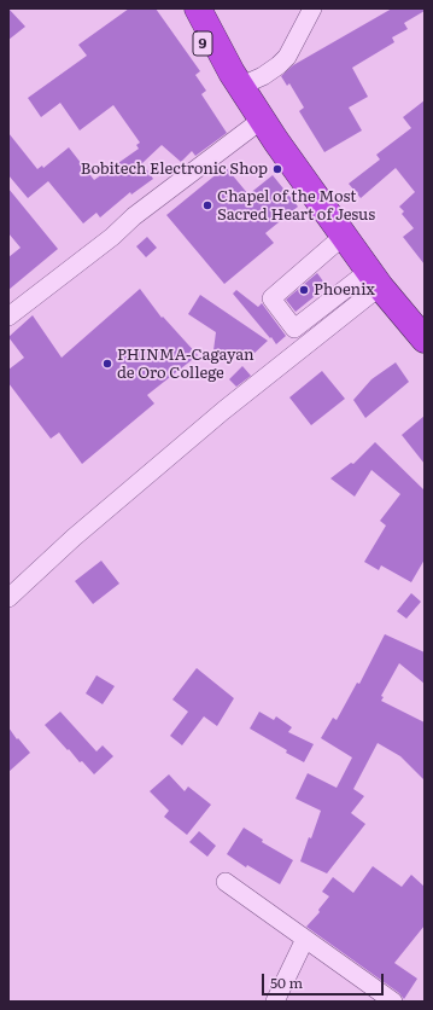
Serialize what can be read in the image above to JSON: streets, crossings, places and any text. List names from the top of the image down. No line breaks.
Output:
{"streets":{"highway":["9"]},"places":["Bobitech Electronic Shop","Chapel of the Most Sacred Heart of Jesus","Phoenix","PHINMA-Cagayan de Oro College"],"scale_bar":"50 m"}
